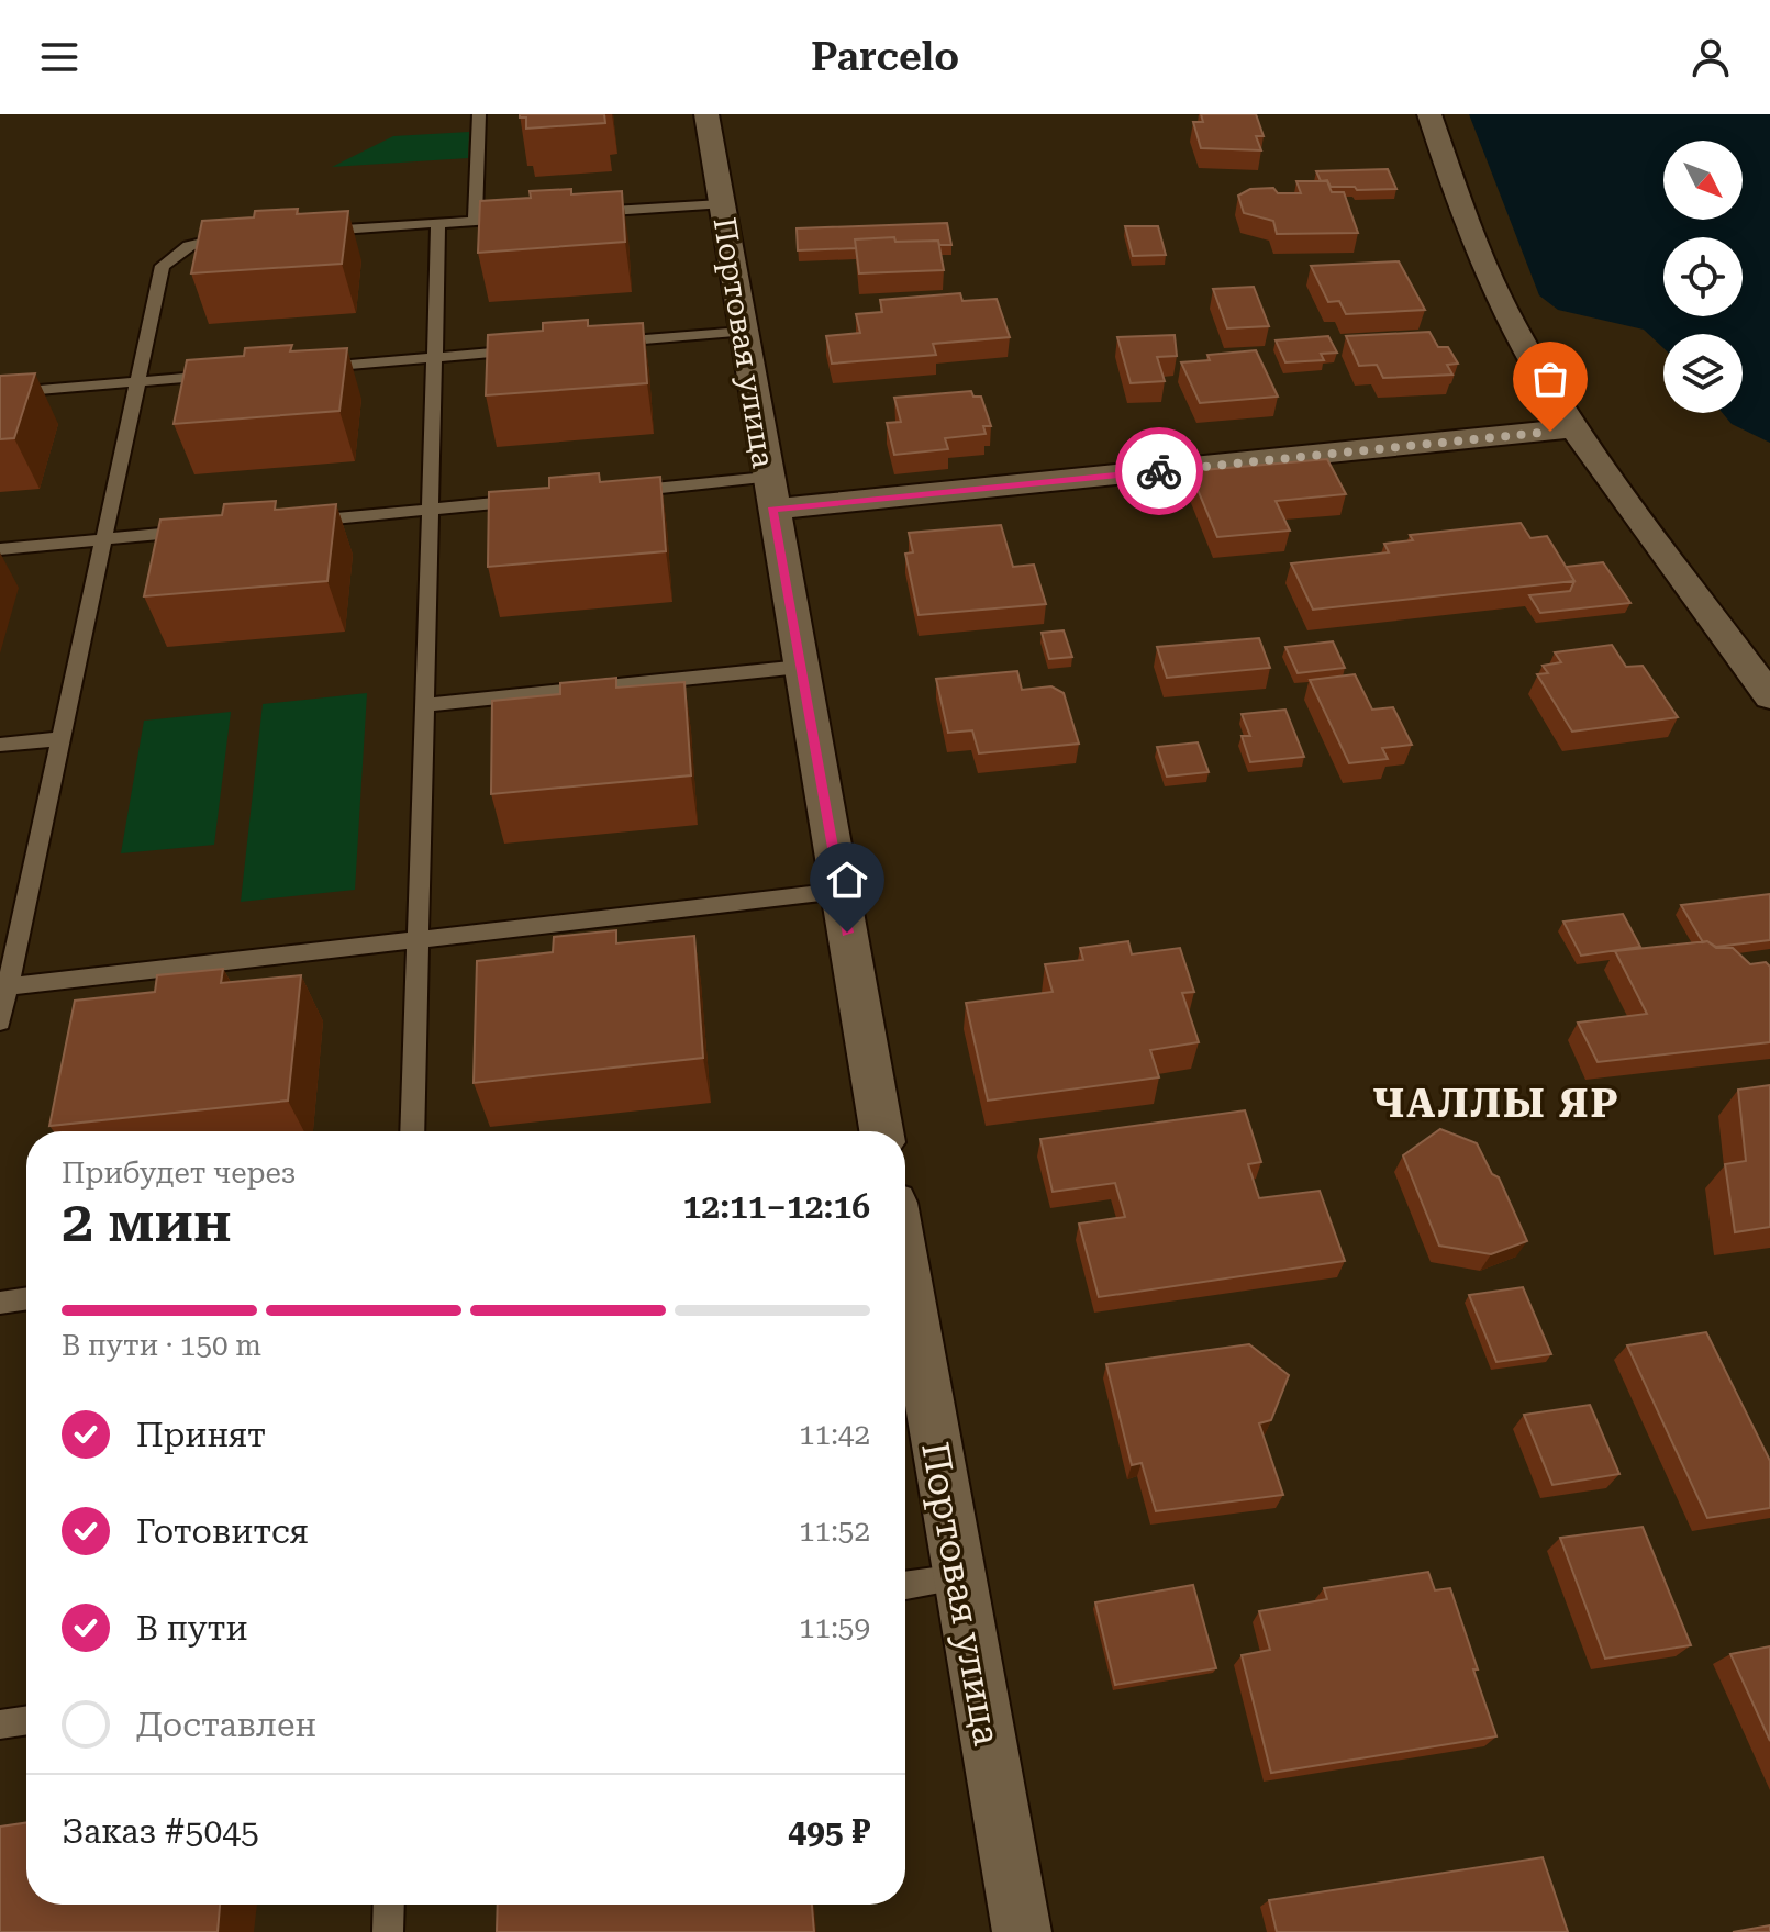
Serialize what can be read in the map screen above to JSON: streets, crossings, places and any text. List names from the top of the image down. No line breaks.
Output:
{"streets":{"street":["Портовая улица"]},"districts":["ЧАЛЛЫ ЯР"],"north":"bottom right","page":{"header":"Parcelo","heading":["2 мин","Прибудет через","12:11–12:16"],"panel":["Заказ #5045","495 ₽"],"bar":"В пути · 150 m","list":[["Принят","11:42"],["Готовится","11:52"],["В пути","11:59"],"Доставлен"]}}
